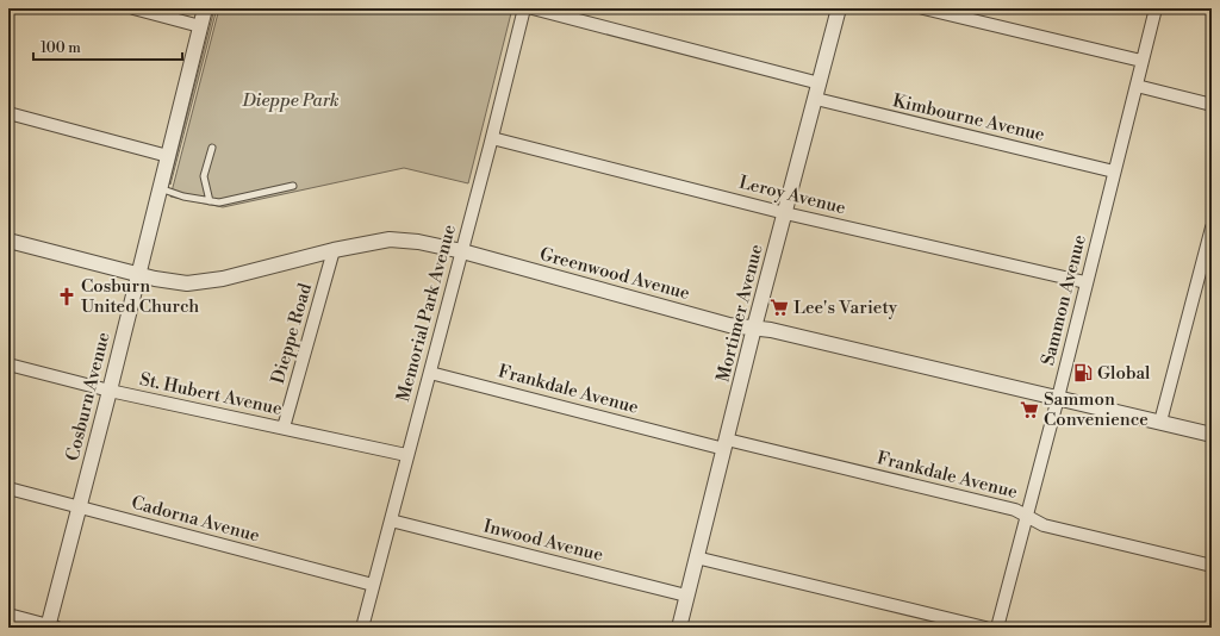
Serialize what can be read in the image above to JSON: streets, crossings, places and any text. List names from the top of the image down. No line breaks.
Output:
{"streets":{"street":["Kimbourne Avenue","Leroy Avenue","Greenwood Avenue","Sammon Avenue","Memorial Park Avenue","Mortimer Avenue","Dieppe Road","Frankdale Avenue","St. Hubert Avenue","Cosburn Avenue","Cadorna Avenue","Inwood Avenue"]},"crossings":[["Kimbourne Avenue","Sammon Avenue"],["Kimbourne Avenue","Mortimer Avenue"],["Leroy Avenue","Sammon Avenue"],["Leroy Avenue","Memorial Park Avenue"],["Leroy Avenue","Mortimer Avenue"],["Greenwood Avenue","Sammon Avenue"],["Greenwood Avenue","Memorial Park Avenue"],["Greenwood Avenue","Mortimer Avenue"],["Greenwood Avenue","Dieppe Road"],["Greenwood Avenue","Cosburn Avenue"],["Sammon Avenue","Frankdale Avenue"],["Memorial Park Avenue","Frankdale Avenue"],["Memorial Park Avenue","St. Hubert Avenue"],["Memorial Park Avenue","Cadorna Avenue"],["Memorial Park Avenue","Inwood Avenue"],["Mortimer Avenue","Frankdale Avenue"],["Mortimer Avenue","Inwood Avenue"],["Dieppe Road","St. Hubert Avenue"],["St. Hubert Avenue","Cosburn Avenue"],["Cosburn Avenue","Cadorna Avenue"]],"parks":["Dieppe Park"],"places":{"church":["Cosburn United Church"],"supermarket":["Lee's Variety","Sammon Convenience"],"fuel station":["Global"]},"scale_bar":"100 m"}
